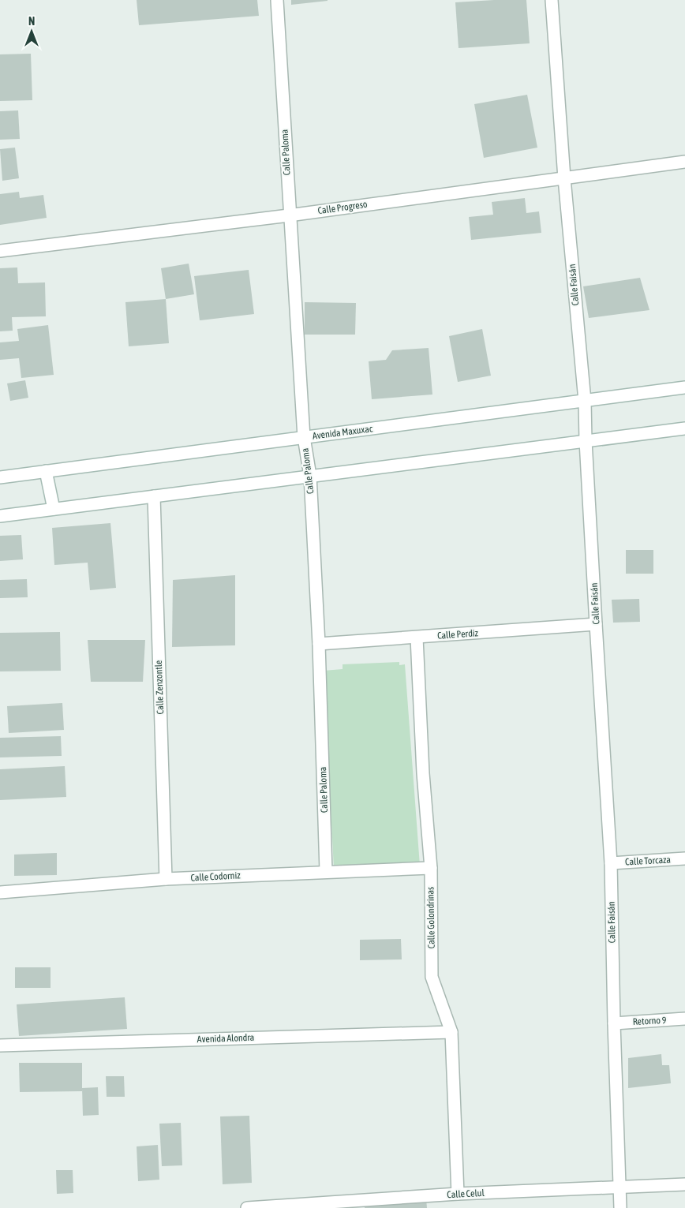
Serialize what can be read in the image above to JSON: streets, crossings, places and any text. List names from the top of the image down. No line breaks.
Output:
{"streets":{"street":["Calle Paloma","Calle Progreso","Calle Faisán","Avenida Maxuxac","Calle Perdiz","Calle Zenzontle","Calle Torcaza","Calle Codorniz","Calle Golondrinas","Retorno 9","Avenida Alondra","Calle Celul"]},"crossings":[["Calle Paloma","Calle Progreso"],["Calle Paloma","Avenida Maxuxac"],["Calle Paloma","Calle Perdiz"],["Calle Paloma","Calle Codorniz"],["Calle Progreso","Calle Faisán"],["Calle Faisán","Avenida Maxuxac"],["Calle Faisán","Calle Perdiz"],["Calle Faisán","Calle Torcaza"],["Calle Faisán","Retorno 9"],["Calle Faisán","Calle Celul"],["Calle Perdiz","Calle Golondrinas"],["Calle Zenzontle","Calle Codorniz"],["Calle Codorniz","Calle Golondrinas"],["Calle Golondrinas","Avenida Alondra"],["Calle Golondrinas","Calle Celul"]],"north":"top"}
